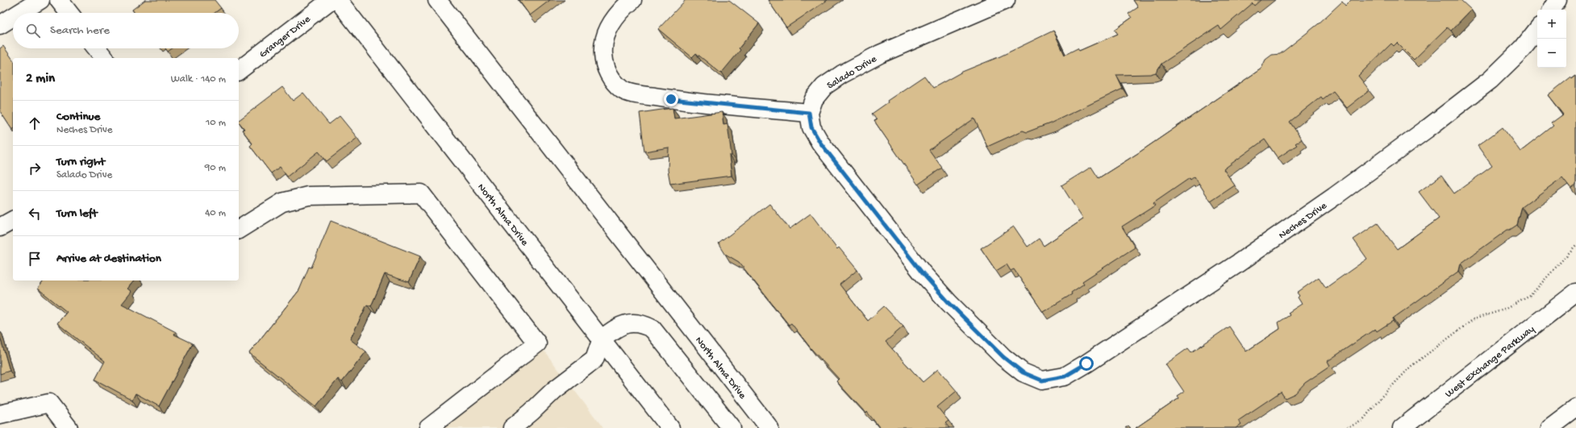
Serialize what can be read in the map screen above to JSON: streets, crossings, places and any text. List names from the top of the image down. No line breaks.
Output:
{"streets":{"main road":["Granger Drive","Salado Drive","North Alma Drive","Neches Drive","West Exchange Parkway"]},"crossings":[["Salado Drive","Neches Drive"]],"page":{"map_buttons":["+","−"],"search":"Search here","heading":["2 min","Walk · 140 m"],"list":[["Continue","Neches Drive","10 m"],["Turn right","Salado Drive","90 m"],["Turn left","40 m"],"Arrive at destination"]}}
